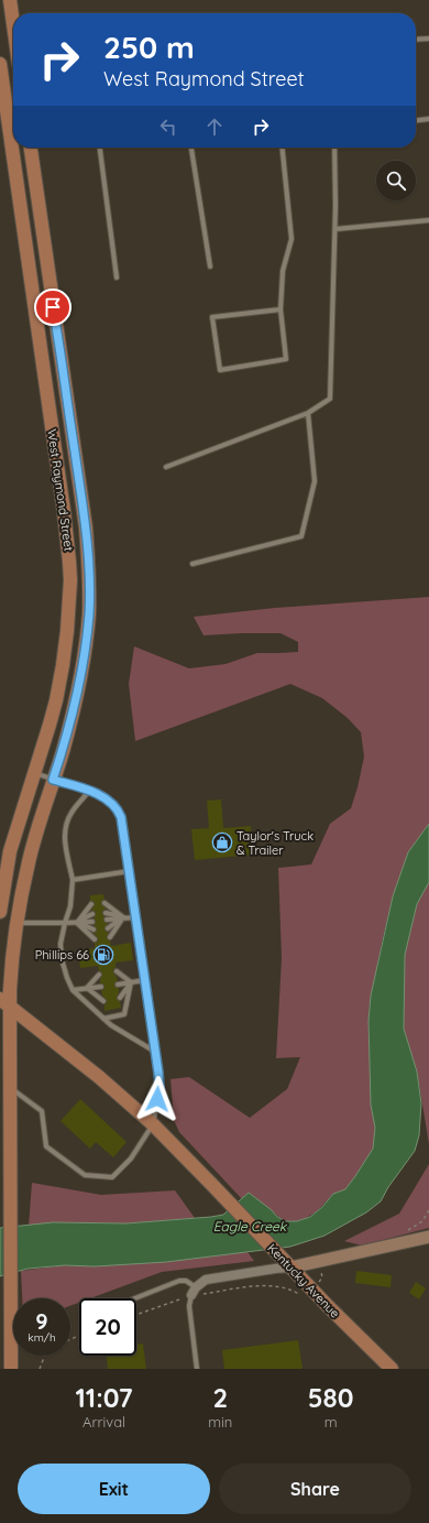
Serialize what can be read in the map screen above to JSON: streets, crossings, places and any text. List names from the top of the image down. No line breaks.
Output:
{"streets":{"main road":["West Raymond Street","Kentucky Avenue"]},"crossings":[["West Raymond Street","Kentucky Avenue"]],"water":["Eagle Creek"],"places":{"shop":["Taylor's Truck & Trailer"],"fuel station":["Phillips 66"]},"page":{"turn":["250 m","West Raymond Street"],"speed":"9 km/h","limit":"20","eta":["11:07","Arrival","2","min","580","m"],"buttons":["Exit","Share"]}}
